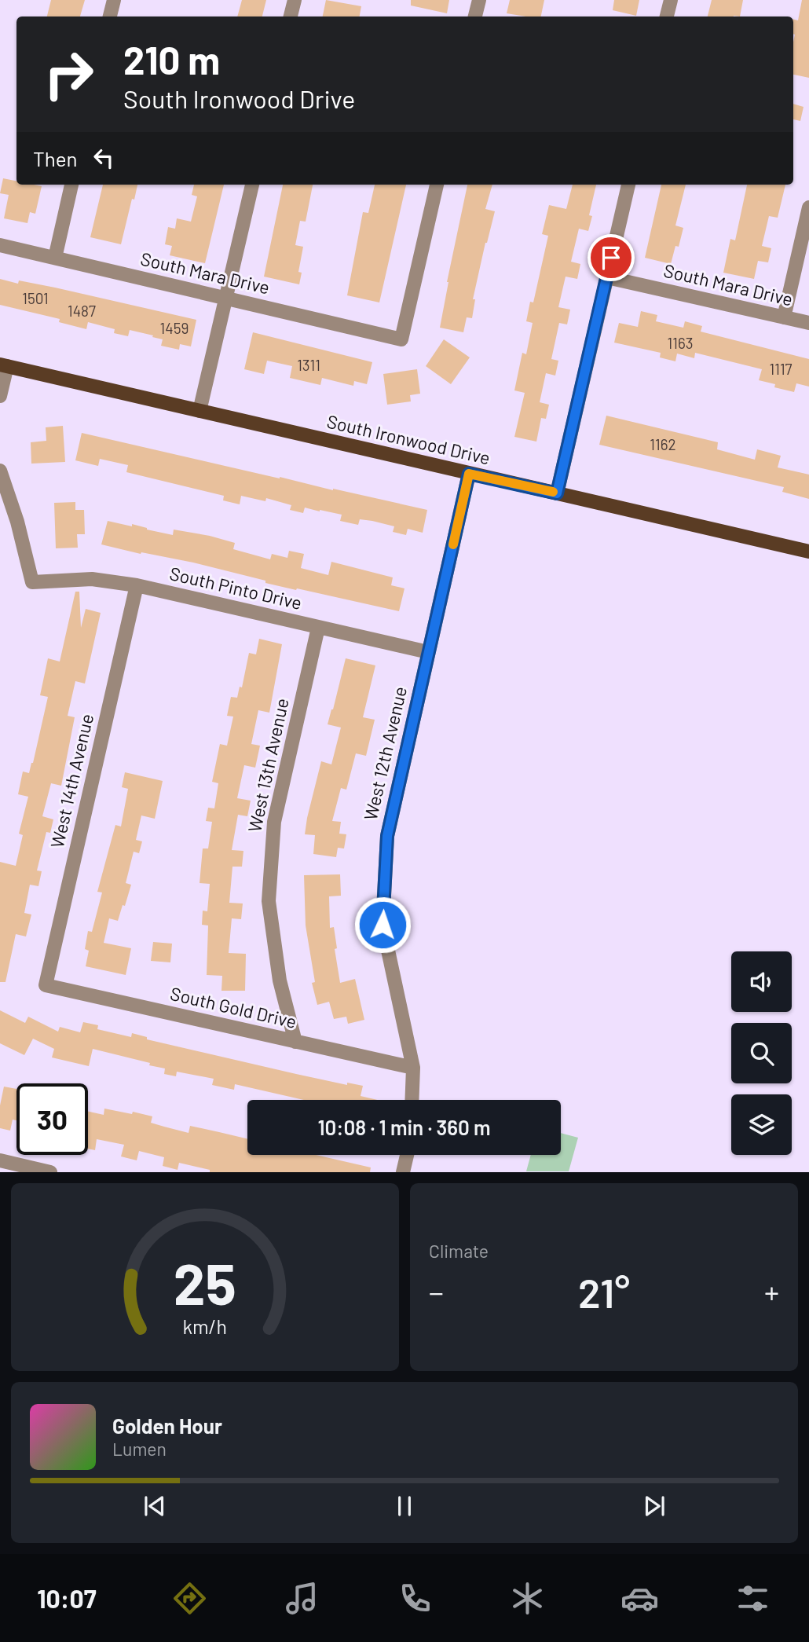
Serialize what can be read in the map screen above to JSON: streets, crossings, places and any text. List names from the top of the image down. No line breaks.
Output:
{"streets":{"main road":["South Ironwood Drive"],"street":["South Mara Drive","South Pinto Drive","West 12th Avenue","West 13th Avenue","West 14th Avenue","South Gold Drive"]},"crossings":[["South Ironwood Drive","West 12th Avenue"],["South Pinto Drive","West 12th Avenue"],["South Pinto Drive","West 13th Avenue"],["South Pinto Drive","West 14th Avenue"],["West 12th Avenue","South Gold Drive"],["West 13th Avenue","South Gold Drive"],["West 14th Avenue","South Gold Drive"]],"house_numbers":["1501","1487","1459","1163","1311","1117","1162"],"page":{"turn":["210 m","South Ironwood Drive"],"then":"Then","limit":"30","trip":"10:08 · 1 min · 360 m","tile":"Climate","heat":["−","21°","+"],"song":["Golden Hour","Lumen"],"tabs":"10:07","gauge":["25","km/h"]}}
